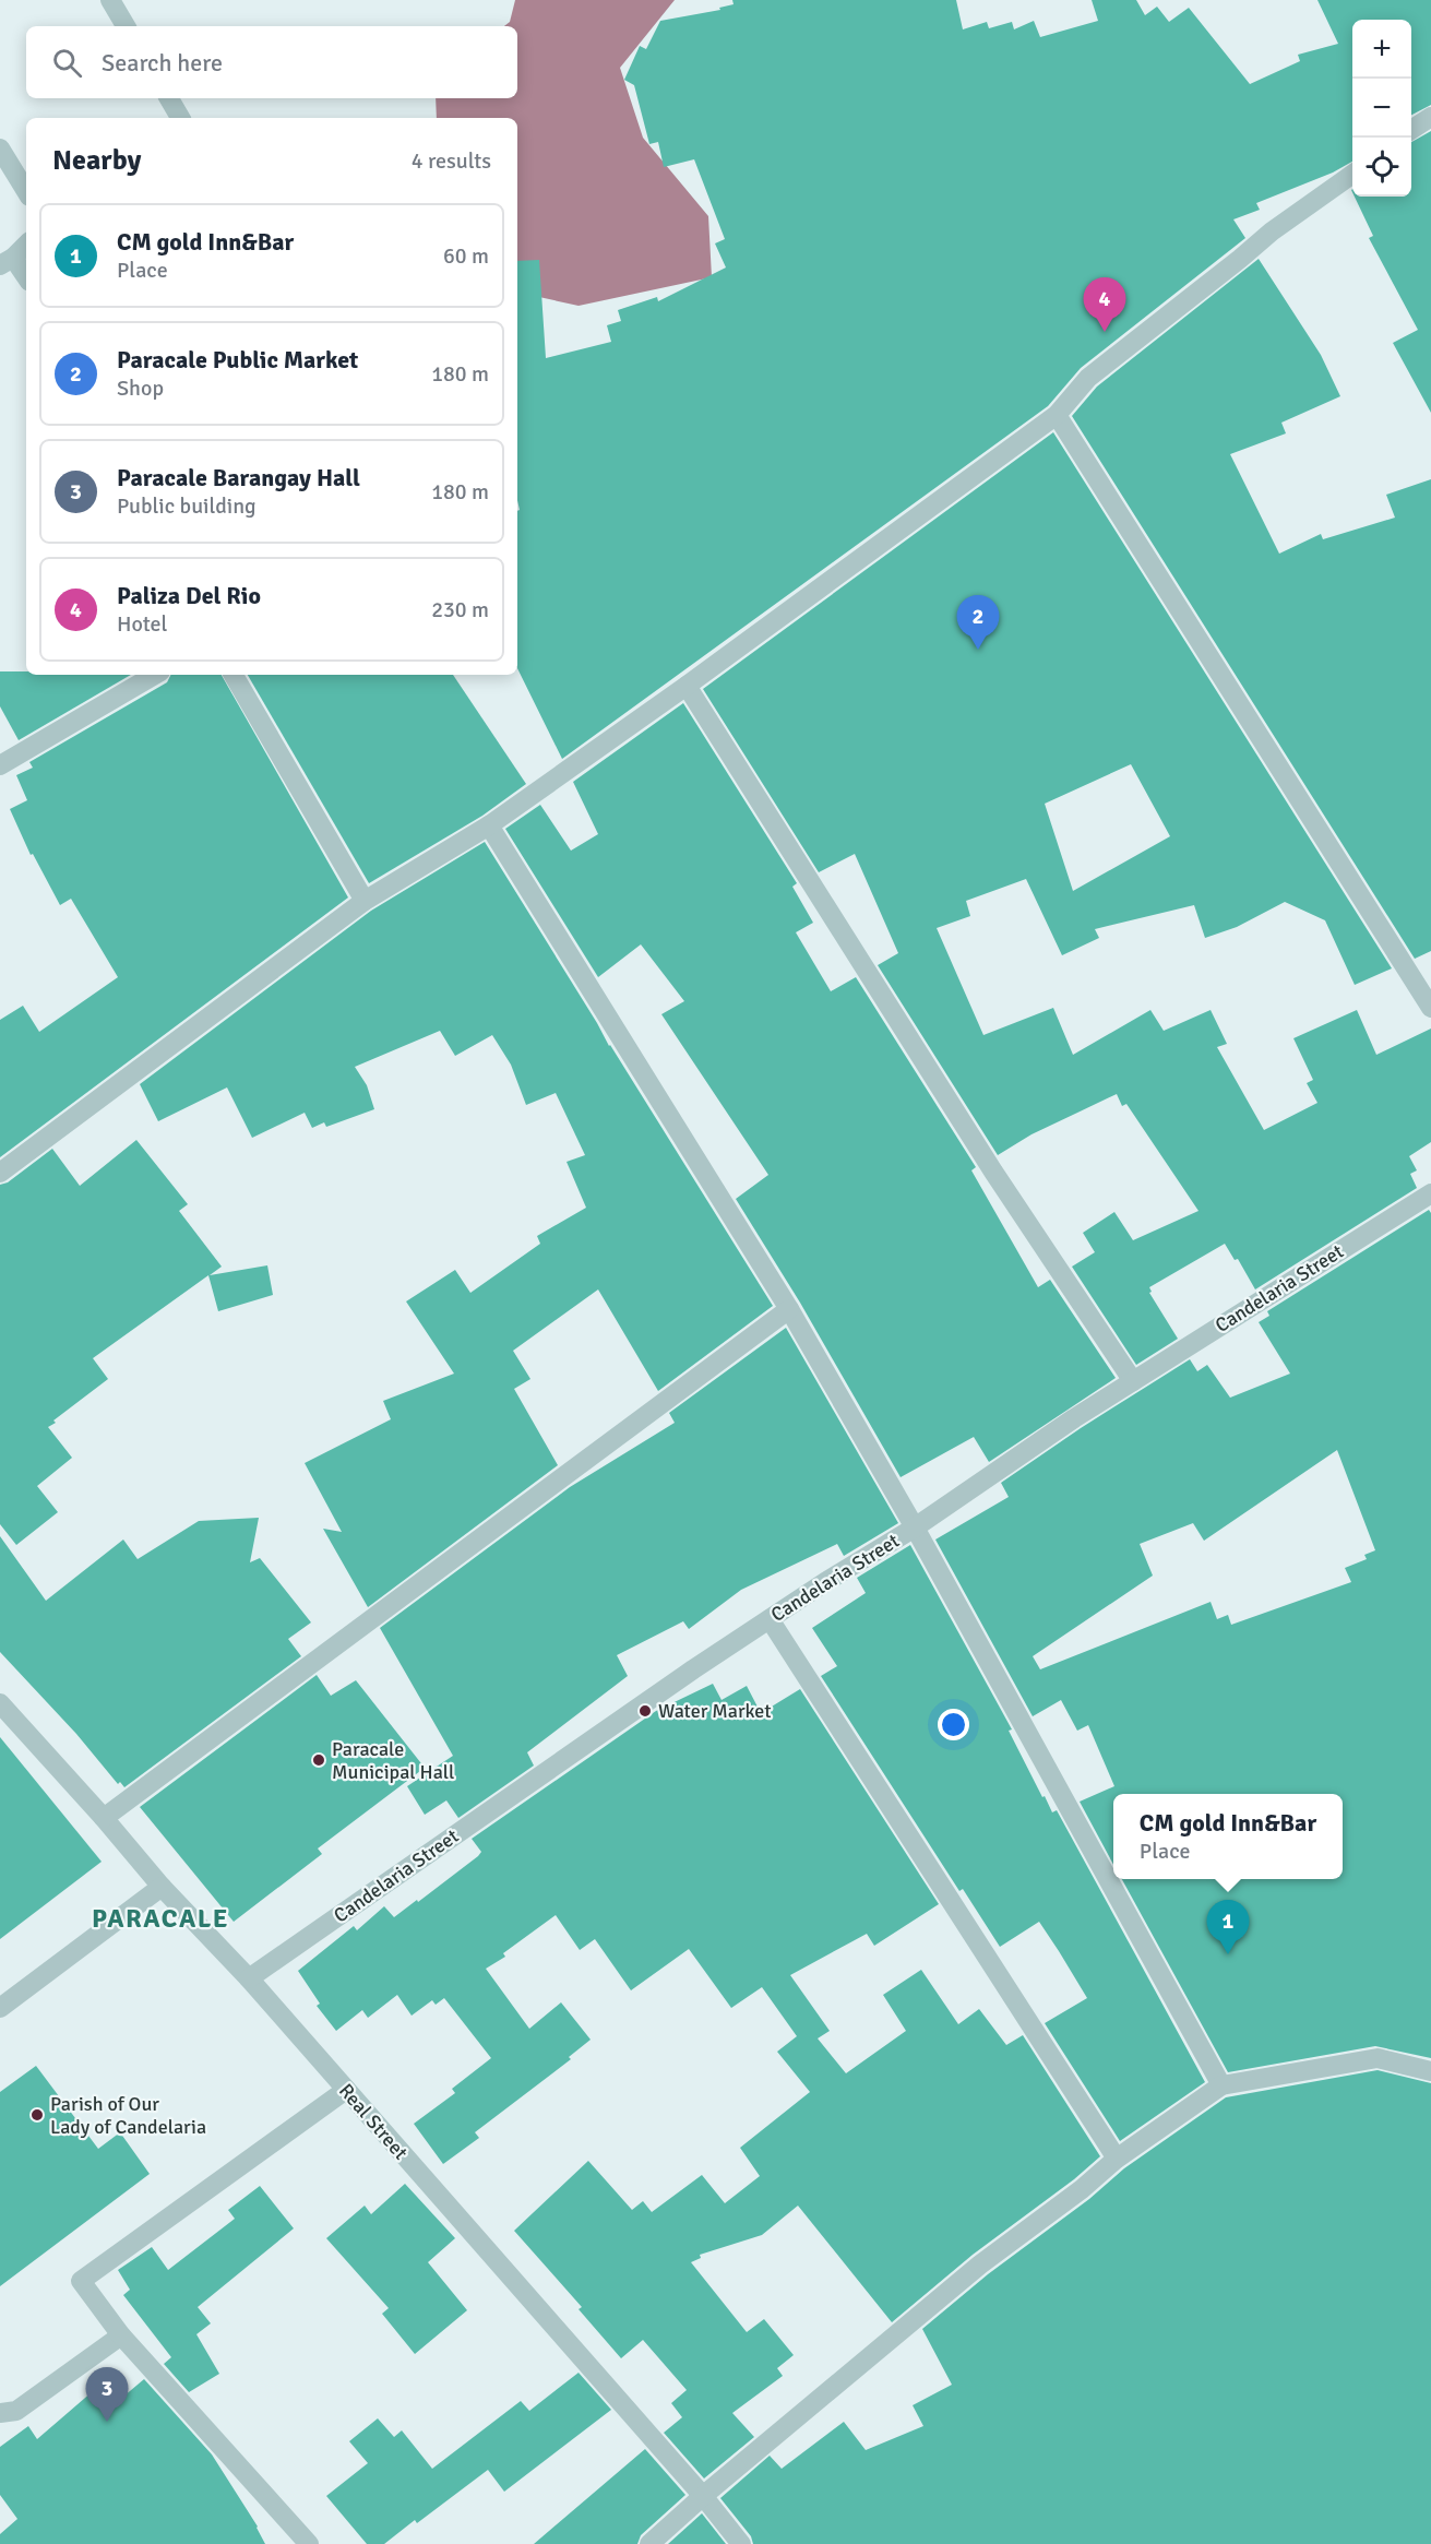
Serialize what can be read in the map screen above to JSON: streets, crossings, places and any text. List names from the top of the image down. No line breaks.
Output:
{"streets":{"street":["Candelaria Street","Real Street"]},"crossings":[["Candelaria Street","Real Street"]],"districts":["PARACALE"],"places":["Water Market","Paracale Municipal Hall","Parish of Our Lady of Candelaria"],"page":{"map_buttons":["+","−"],"search":"Search here","heading":["Nearby","4 results"],"list":[{"mark":"1","name":"CM gold Inn&Bar","note":"Place","value":"60 m"},{"mark":"2","name":"Paracale Public Market","note":"Shop","value":"180 m"},{"mark":"3","name":"Paracale Barangay Hall","note":"Public building","value":"180 m"},{"mark":"4","name":"Paliza Del Rio","note":"Hotel","value":"230 m"}],"pins":["4","2","1","3"],"popup":["CM gold Inn&Bar","Place"]}}
